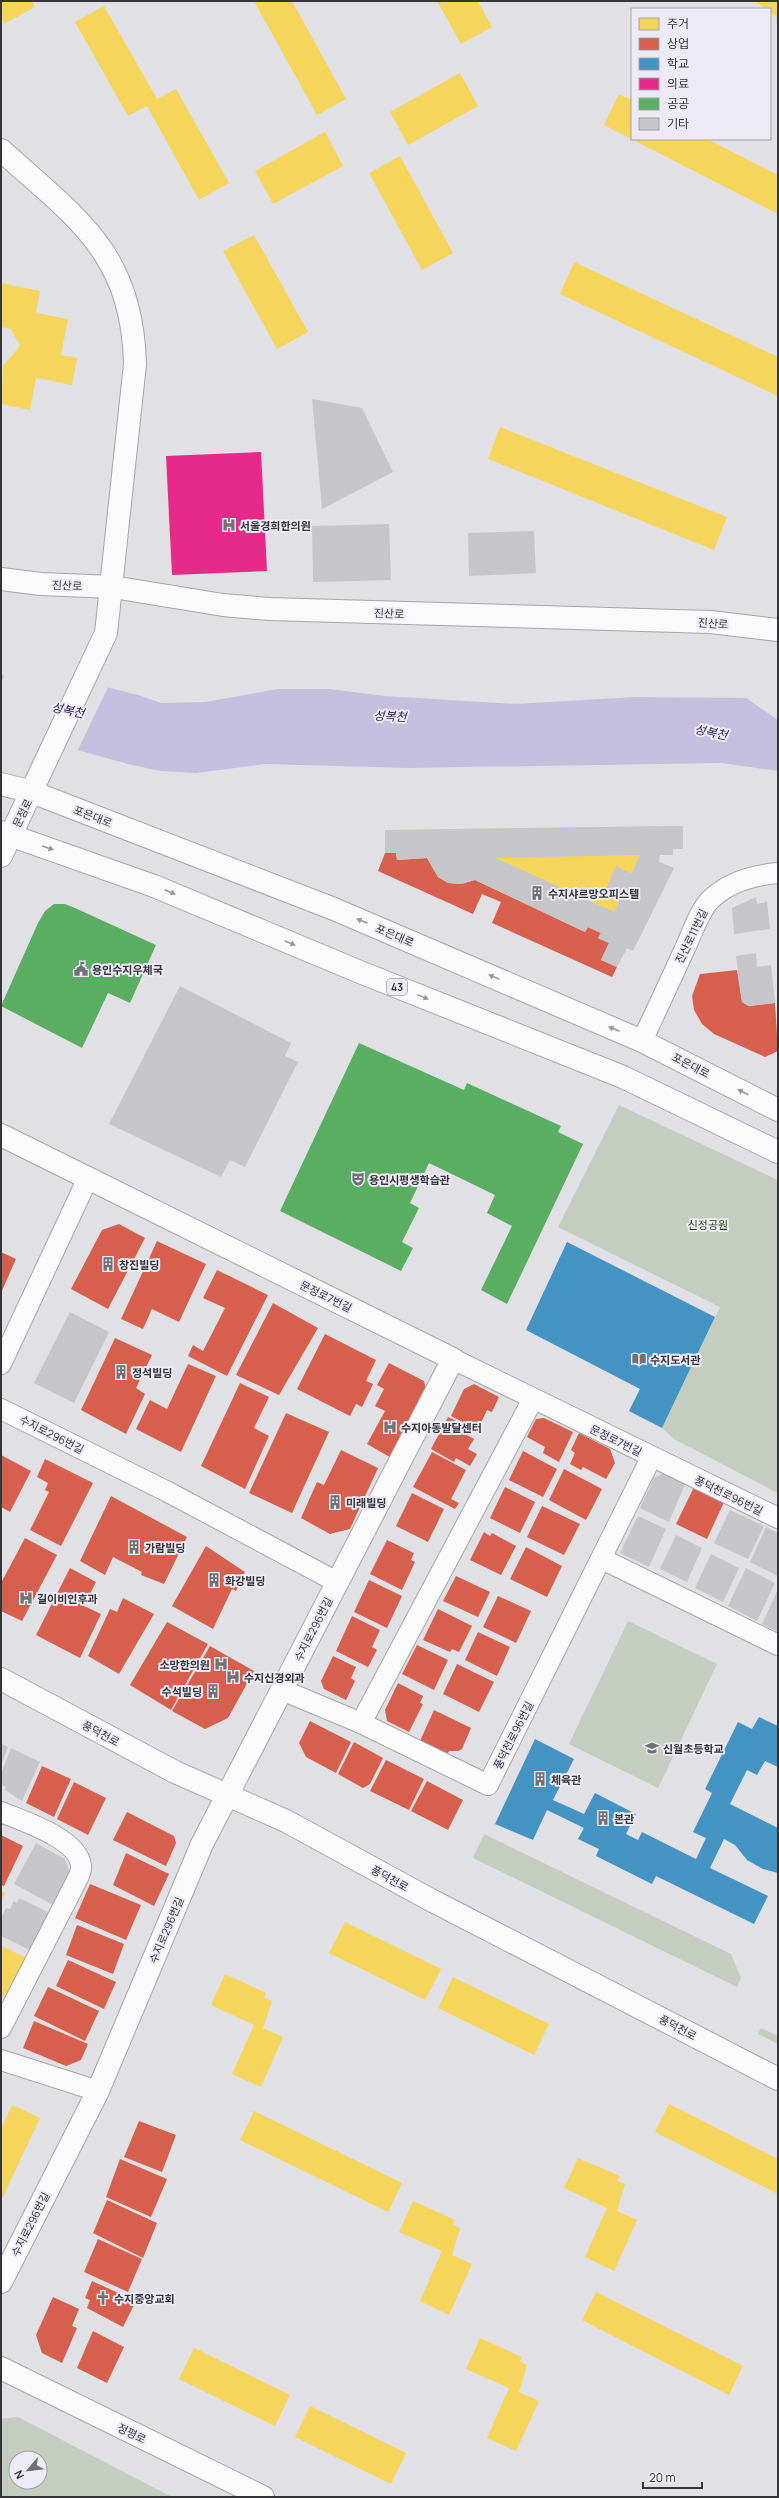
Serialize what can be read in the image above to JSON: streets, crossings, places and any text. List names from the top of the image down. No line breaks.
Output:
{"streets":{"street":["진산로","문정로","포은대로","진산로11번길","43","문정로7번길","수지로296번길","풍덕천로96번길","풍덕천로","정평로"]},"crossings":[["진산로","문정로"],["문정로","포은대로"],["문정로","43"],["포은대로","진산로11번길"],["문정로7번길","수지로296번길"],["문정로7번길","풍덕천로96번길"],["수지로296번길","풍덕천로96번길"],["수지로296번길","풍덕천로"]],"water":["성복천"],"parks":["신정공원"],"places":{"hospital":["서울경희한의원","수지아동발달센터","길이비인후과","소망한의원","수지신경외과"],"building":["수지샤르망오피스텔","창진빌딩","정석빌딩","미래빌딩","가람빌딩","화강빌딩","수석빌딩","체육관","본관"],"public building":["용인수지우체국"],"theatre":["용인시평생학습관"],"library":["수지도서관"],"school or university":["신월초등학교"],"church":["수지중앙교회"]},"legend":["주거","상업","학교","의료","공공","기타"],"scale_bar":"20 m","north":"bottom left"}
